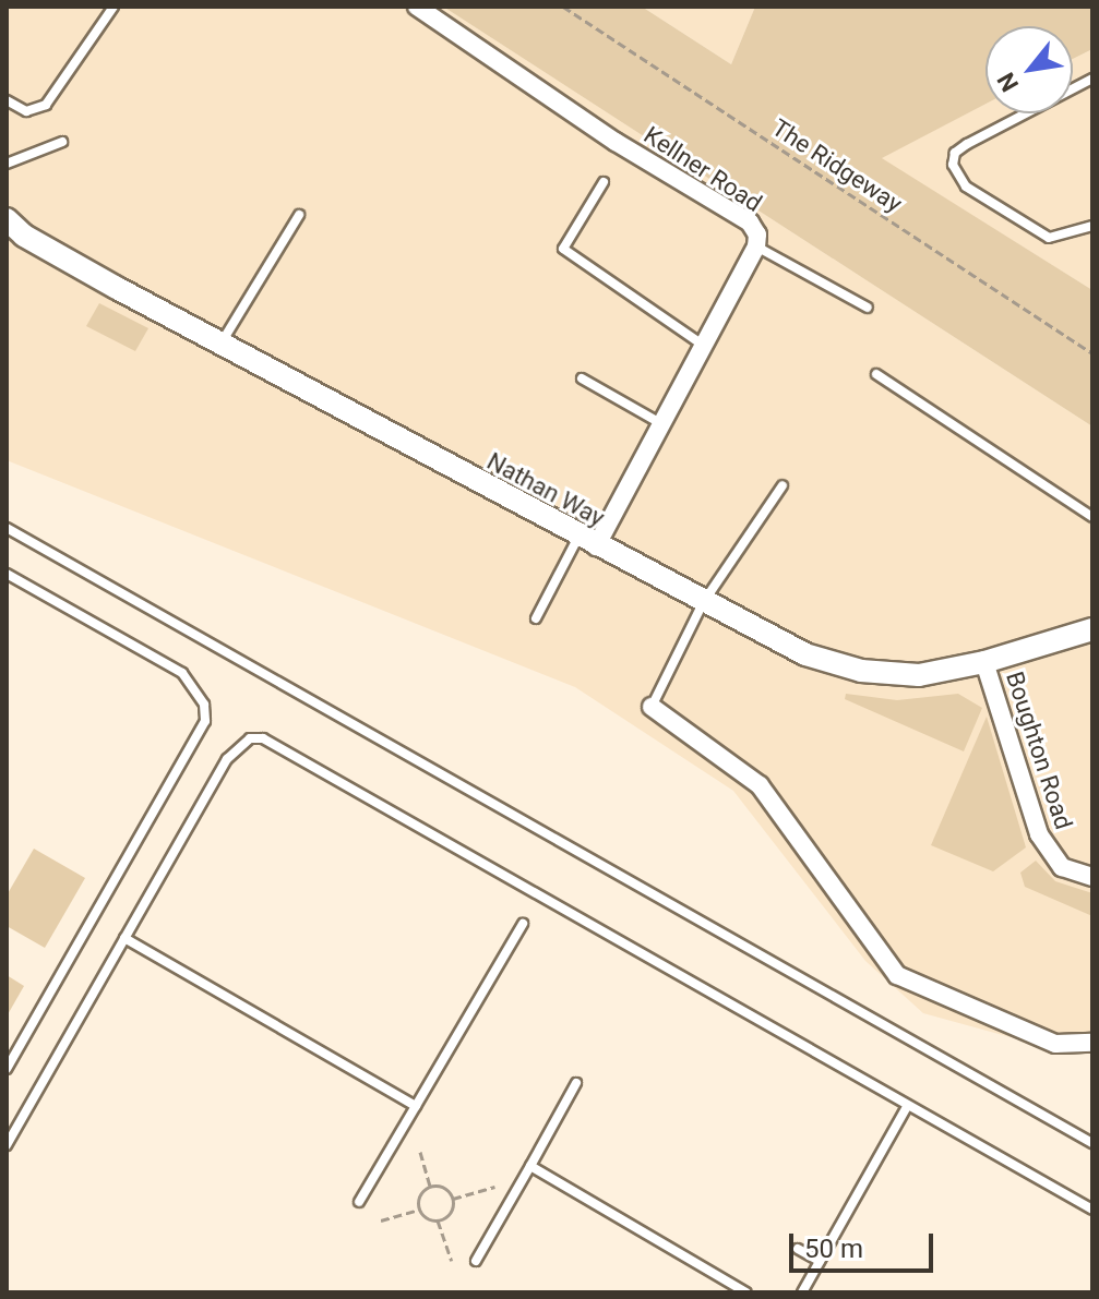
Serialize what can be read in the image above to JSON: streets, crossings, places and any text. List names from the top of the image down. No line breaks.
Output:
{"streets":{"street":["Kellner Road","Nathan Way","Boughton Road"],"path":["The Ridgeway"]},"crossings":[["Kellner Road","Nathan Way"],["Nathan Way","Boughton Road"]],"scale_bar":"50 m","north":"bottom left"}
